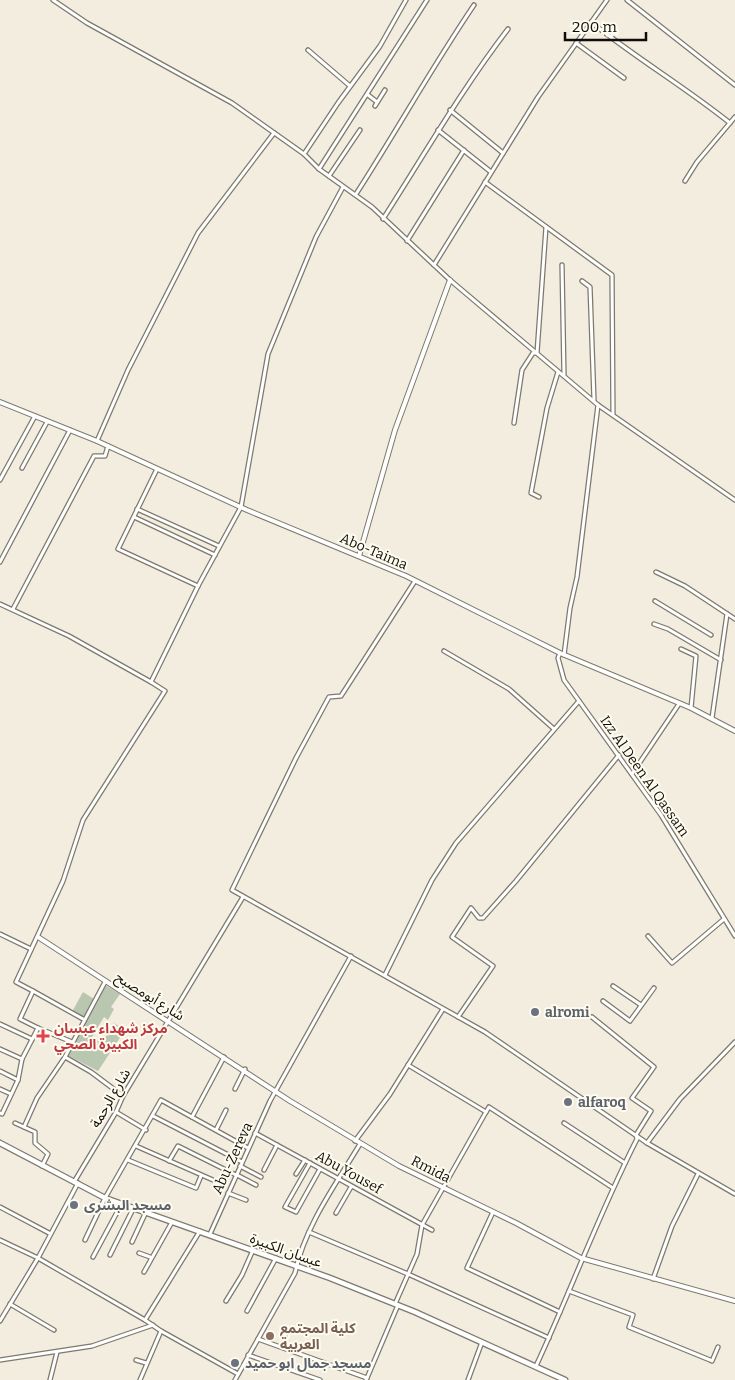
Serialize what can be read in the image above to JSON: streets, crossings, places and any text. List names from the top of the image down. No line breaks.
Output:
{"streets":{"main road":["عبسان الكبيرة"],"street":["Abo-Taima","Izz Al Deen Al Qassam","شارع أبومصبح","شارع الرحمة","Abu-Zereva","Rmida","Abu Yousef"]},"crossings":[["Abo-Taima","Izz Al Deen Al Qassam"],["شارع أبومصبح","شارع الرحمة"],["شارع أبومصبح","Abu-Zereva"],["شارع أبومصبح","Rmida"],["شارع الرحمة","عبسان الكبيرة"],["Abu-Zereva","Rmida"],["Abu-Zereva","Abu Yousef"],["Abu-Zereva","عبسان الكبيرة"]],"places":{"other":["alromi","alfaroq","مسجد البشرى","كلية المجتمع العربية","مسجد جمال ابو حميد"],"health":["مركز شهداء عبسان الكبيرة الصحي"]},"scale_bar":"200 m"}
